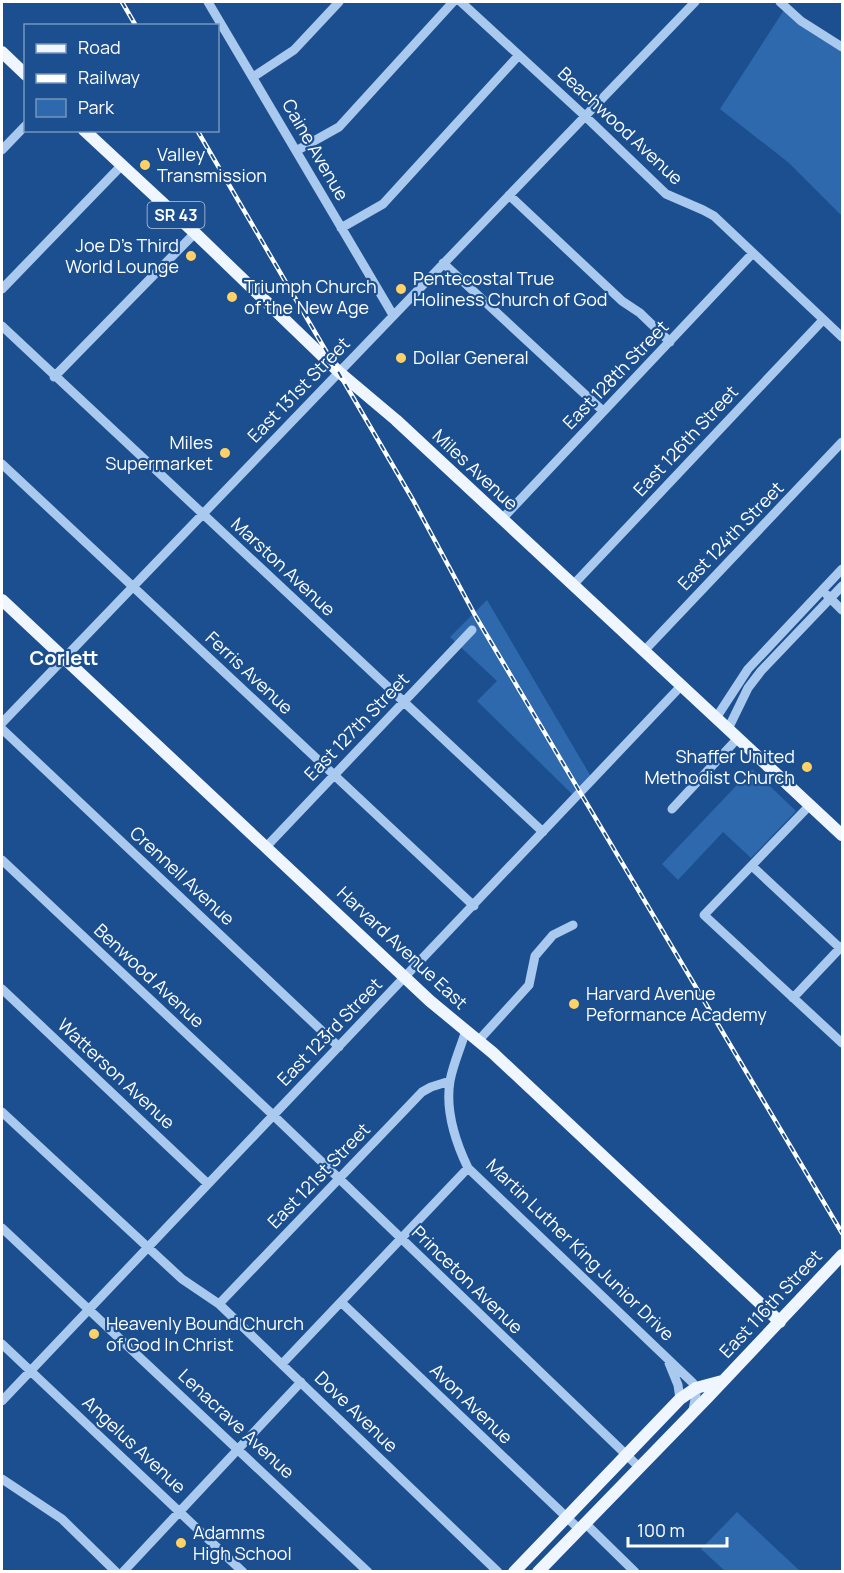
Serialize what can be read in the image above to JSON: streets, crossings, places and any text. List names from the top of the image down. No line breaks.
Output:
{"streets":{"main road":["SR 43","Miles Avenue","Harvard Avenue East","East 116th Street"],"street":["Beachwood Avenue","Caine Avenue","East 128th Street","East 131st Street","East 126th Street","East 124th Street","Marston Avenue","Ferris Avenue","East 127th Street","Crennell Avenue","Benwood Avenue","East 123rd Street","Watterson Avenue","East 121st Street","Martin Luther King Junior Drive","Princeton Avenue","Avon Avenue","Dove Avenue","Lenacrave Avenue","Angelus Avenue"]},"crossings":[["Beachwood Avenue","East 128th Street"],["Beachwood Avenue","East 131st Street"],["Beachwood Avenue","East 126th Street"],["Caine Avenue","East 131st Street"],["East 128th Street","Miles Avenue"],["East 131st Street","Miles Avenue"],["East 131st Street","Marston Avenue"],["East 131st Street","Ferris Avenue"],["East 131st Street","Harvard Avenue East"],["East 126th Street","Miles Avenue"],["Miles Avenue","East 124th Street"],["Miles Avenue","East 123rd Street"],["Marston Avenue","East 127th Street"],["Marston Avenue","East 123rd Street"],["Ferris Avenue","East 127th Street"],["Ferris Avenue","East 123rd Street"],["East 127th Street","Harvard Avenue East"],["Crennell Avenue","East 123rd Street"],["Harvard Avenue East","East 123rd Street"],["Harvard Avenue East","Martin Luther King Junior Drive"],["Harvard Avenue East","East 116th Street"],["Benwood Avenue","East 123rd Street"],["Benwood Avenue","Princeton Avenue"],["East 123rd Street","Watterson Avenue"],["East 123rd Street","Princeton Avenue"],["East 123rd Street","Dove Avenue"],["East 123rd Street","Lenacrave Avenue"],["East 123rd Street","Angelus Avenue"],["East 121st Street","Martin Luther King Junior Drive"],["East 121st Street","Princeton Avenue"],["East 121st Street","Dove Avenue"],["Martin Luther King Junior Drive","East 116th Street"]],"districts":["Corlett"],"places":["Valley Transmission","Joe D's Third World Lounge","Pentecostal True Holiness Church of God","Triumph Church of the New Age","Dollar General","Miles Supermarket","Shaffer United Methodist Church","Harvard Avenue Peformance Academy","Heavenly Bound Church of God In Christ","Adamms High School"],"legend":["Road","Railway","Park"],"scale_bar":"100 m"}
